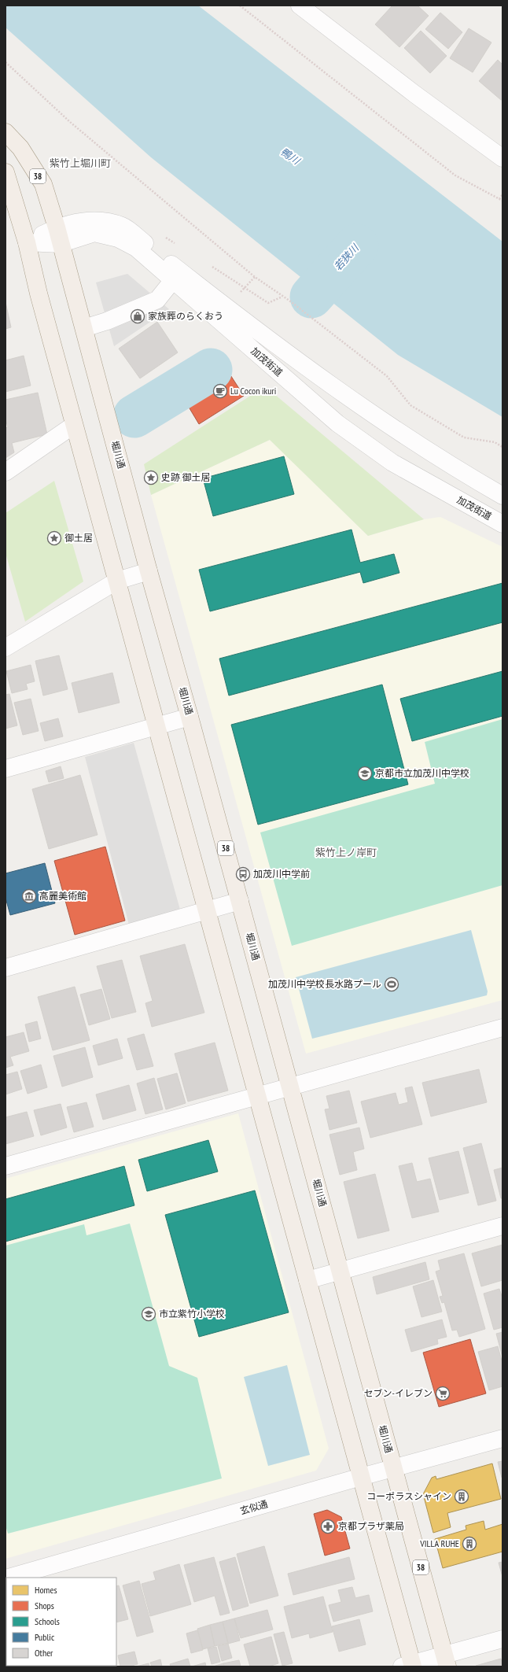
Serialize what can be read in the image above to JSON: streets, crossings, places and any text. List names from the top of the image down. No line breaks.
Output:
{"streets":{"main road":["38","堀川通"],"street":["加茂街道","玄似通"]},"crossings":[["38","加茂街道"],["38","堀川通"],["加茂街道","堀川通"],["堀川通","玄似通"]],"districts":["紫竹上堀川町","紫竹上ノ岸町"],"water":["鴨川","若狭川"],"places":{"shop":["家族葬のらくおう"],"cafe":["Lu Cocon ikuri"],"place":["史跡 御土居","御土居"],"school or university":["京都市立加茂川中学校","市立紫竹小学校"],"bus stop":["加茂川中学前"],"museum":["高麗美術館"],"sports":["加茂川中学校長水路プール"],"supermarket":["セブン-イレブン"],"building":["コーポラスシャイン","VILLA RUHE"],"pharmacy":["京都プラザ薬局"]},"legend":["Homes","Shops","Schools","Public","Other"]}
